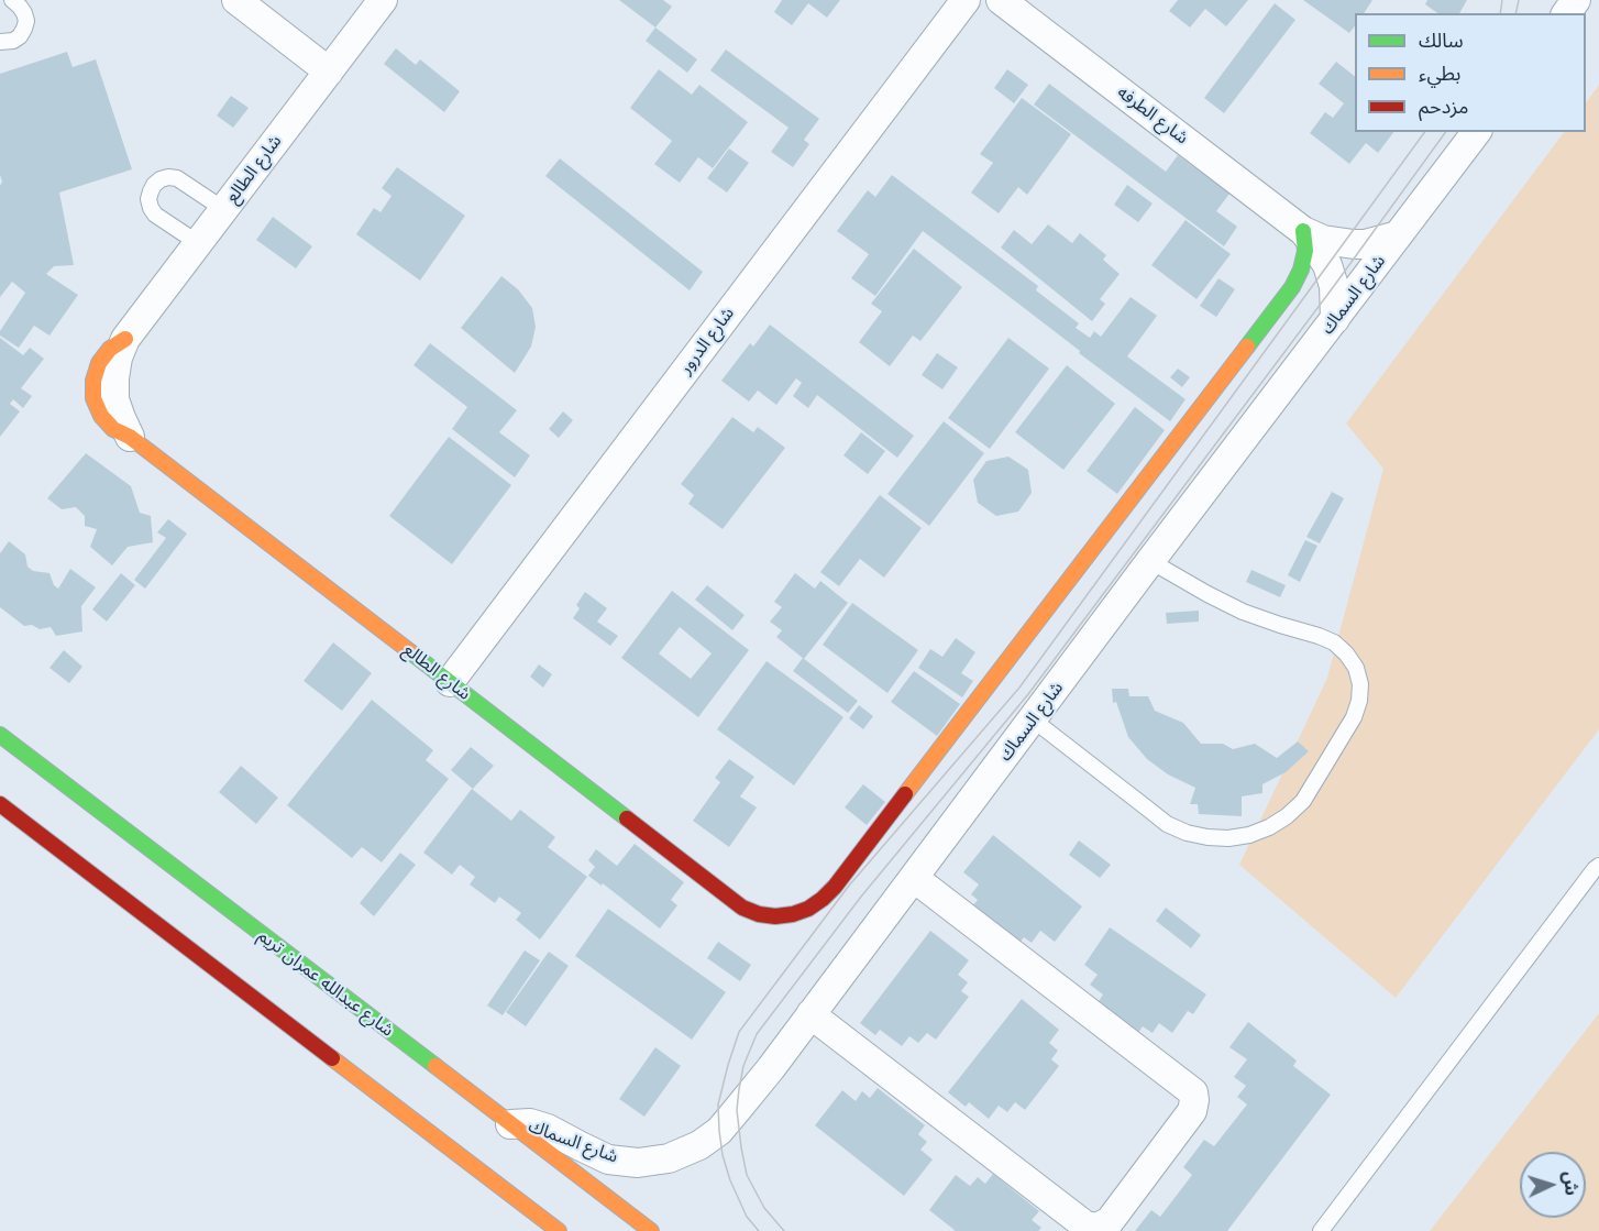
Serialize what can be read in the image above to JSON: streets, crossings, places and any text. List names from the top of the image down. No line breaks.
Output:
{"streets":{"street":["شارع الطرفه","شارع الطالع","شارع السماك","شارع الدرور","شارع عبدالله عمران تريم"]},"crossings":[["شارع الطرفه","شارع الطالع"],["شارع الطرفه","شارع السماك"],["شارع الطالع","شارع الدرور"],["شارع السماك","شارع عبدالله عمران تريم"]],"legend":["سالك","بطيء","مزدحم"],"north":"right"}
